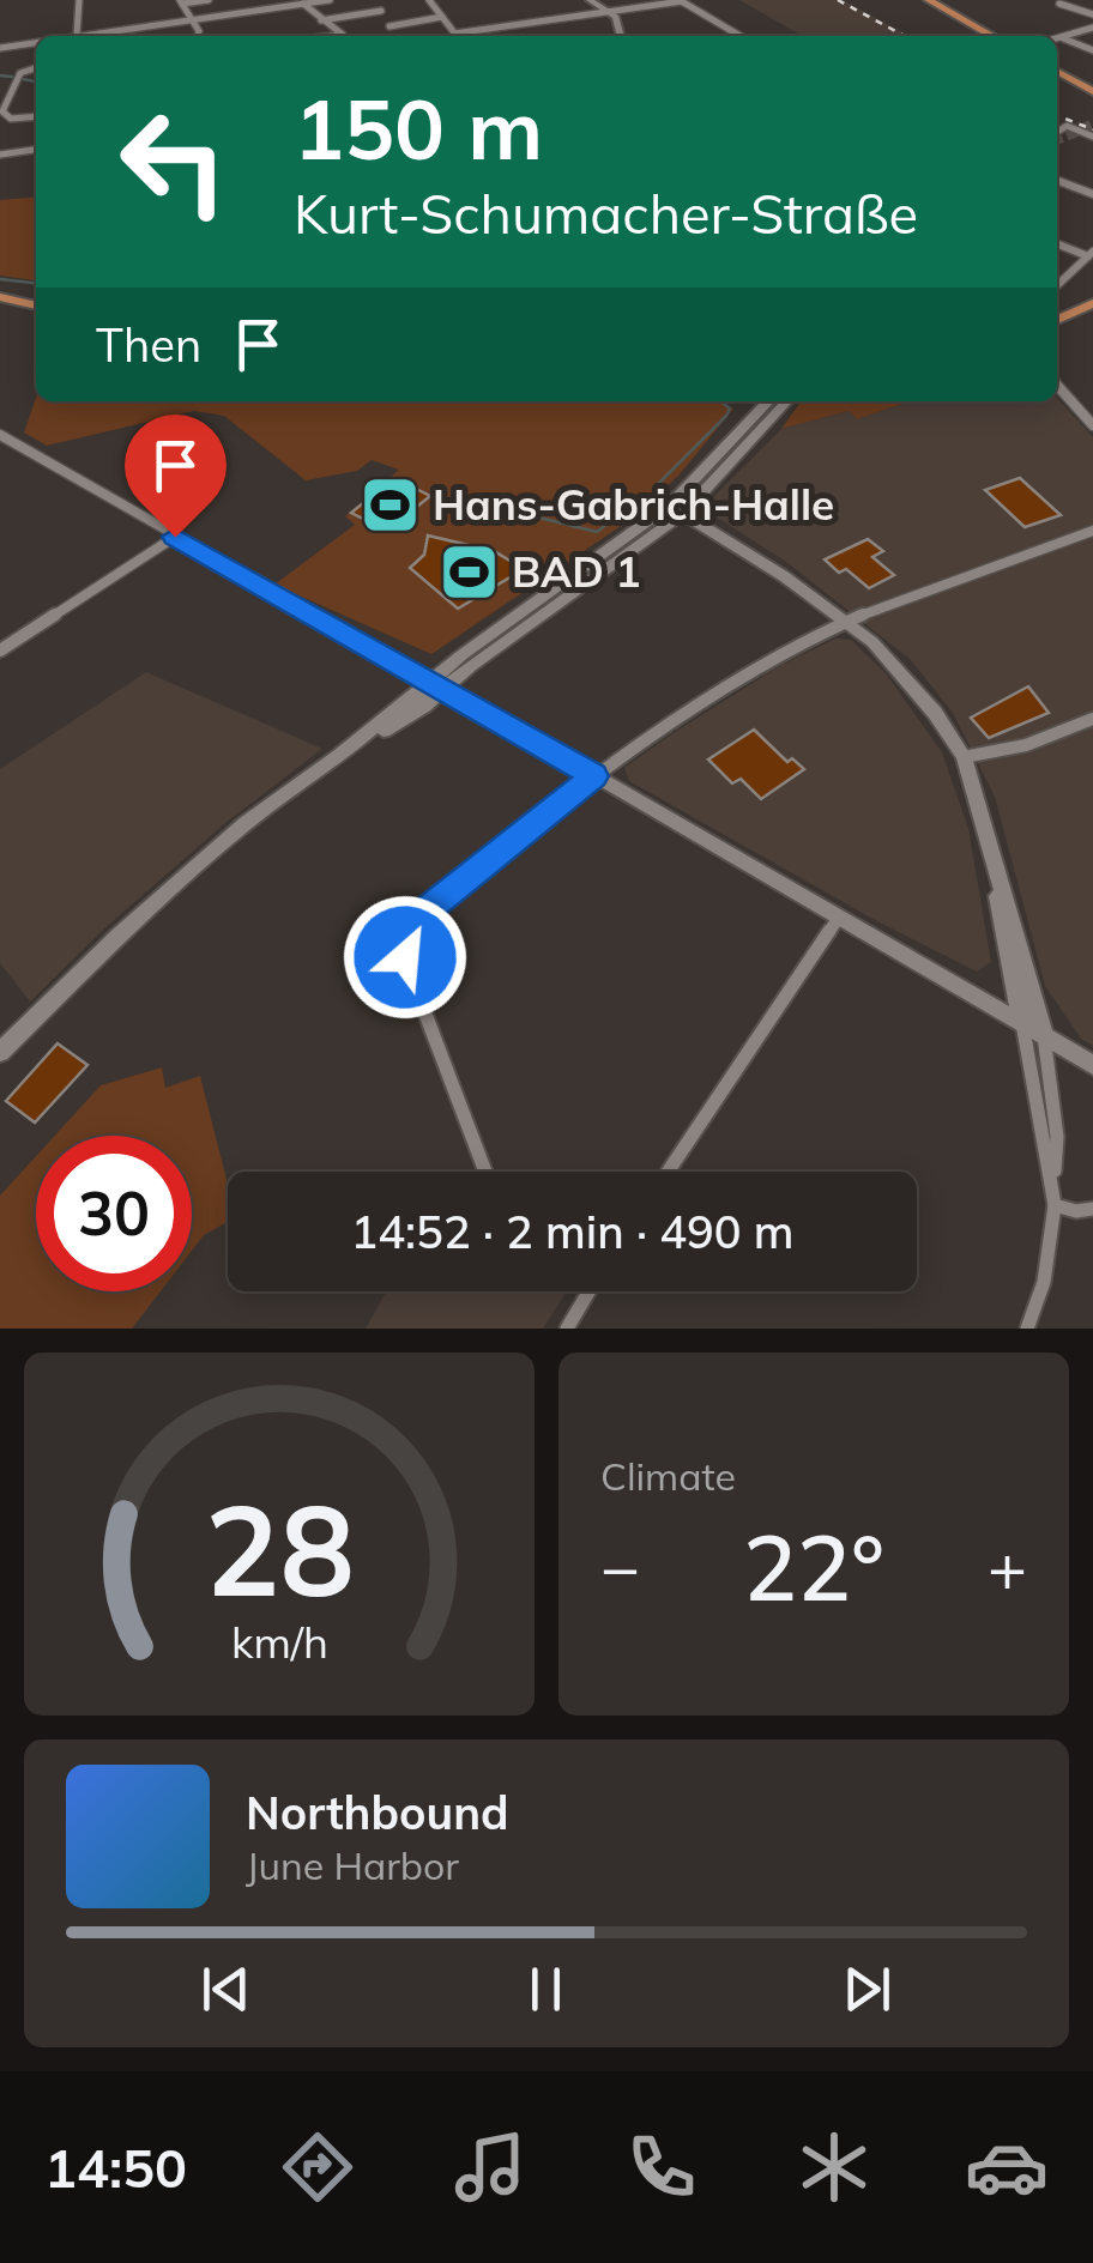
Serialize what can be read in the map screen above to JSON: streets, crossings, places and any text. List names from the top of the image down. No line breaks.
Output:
{"places":{"sports":["Hans-Gabrich-Halle","BAD 1"]},"page":{"turn":["150 m","Kurt-Schumacher-Straße"],"then":"Then","limit":"30","trip":"14:52 · 2 min · 490 m","tile":"Climate","heat":["−","22°","+"],"song":["Northbound","June Harbor"],"tabs":"14:50","gauge":["28","km/h"]}}
